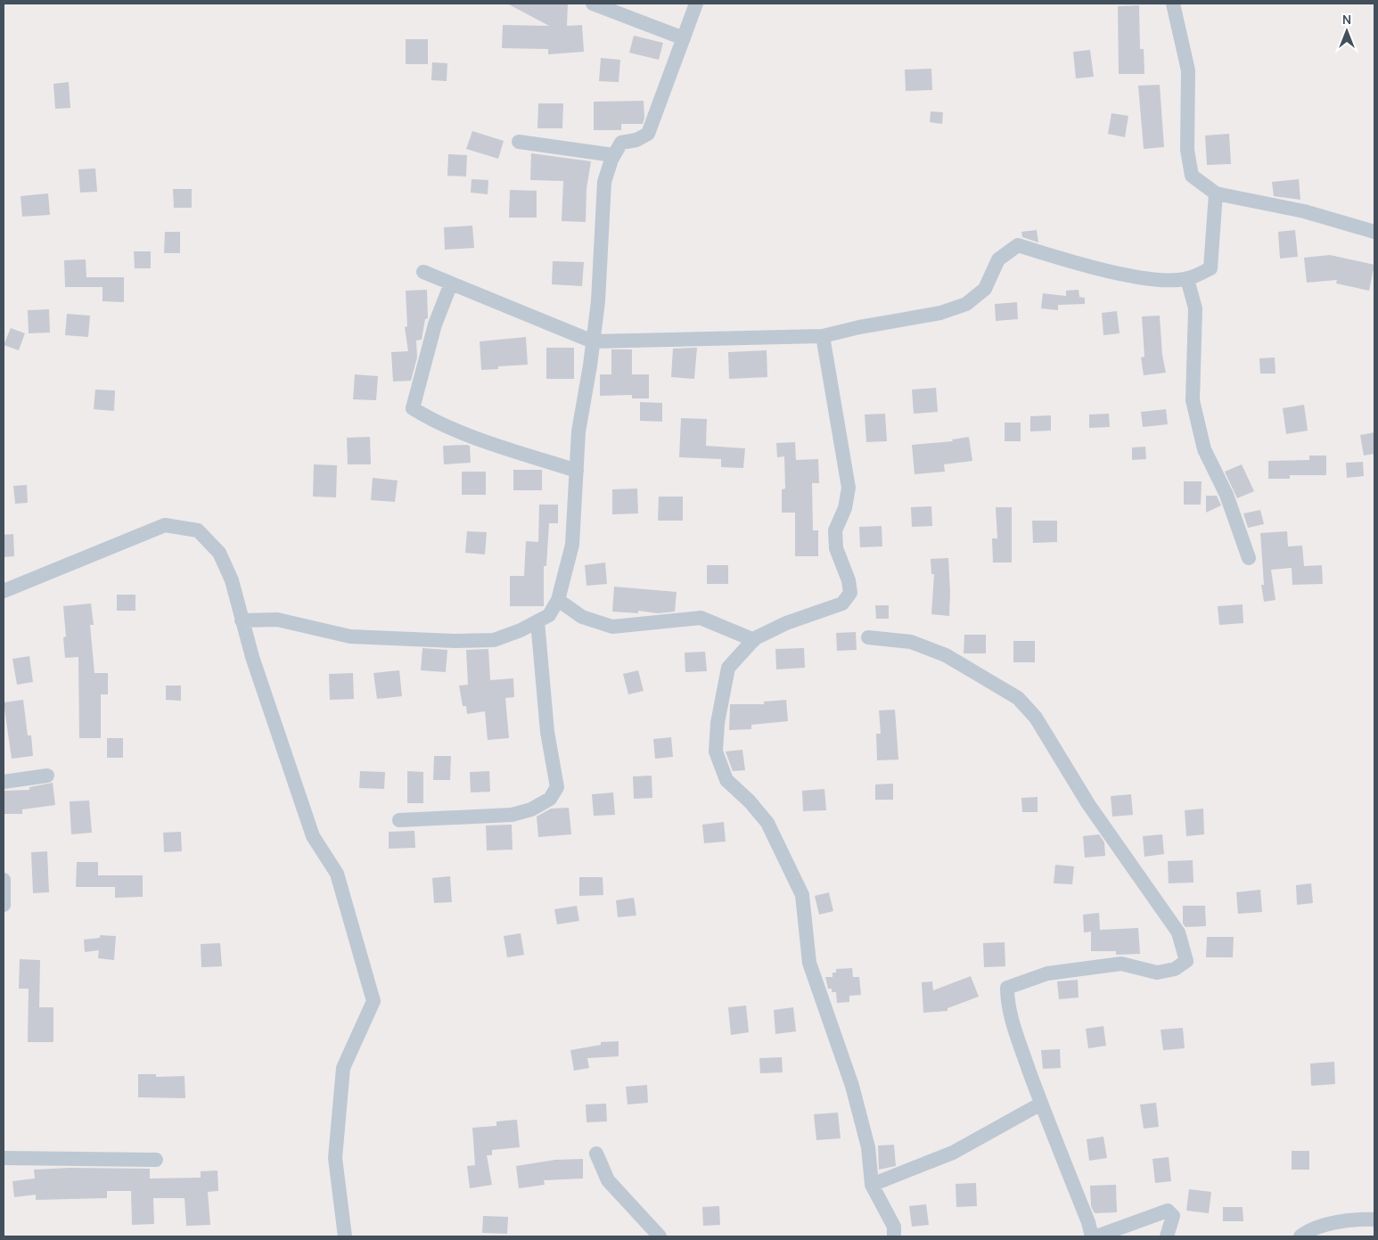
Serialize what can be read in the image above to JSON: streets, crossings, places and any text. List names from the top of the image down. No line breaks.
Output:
{"north":"top"}
